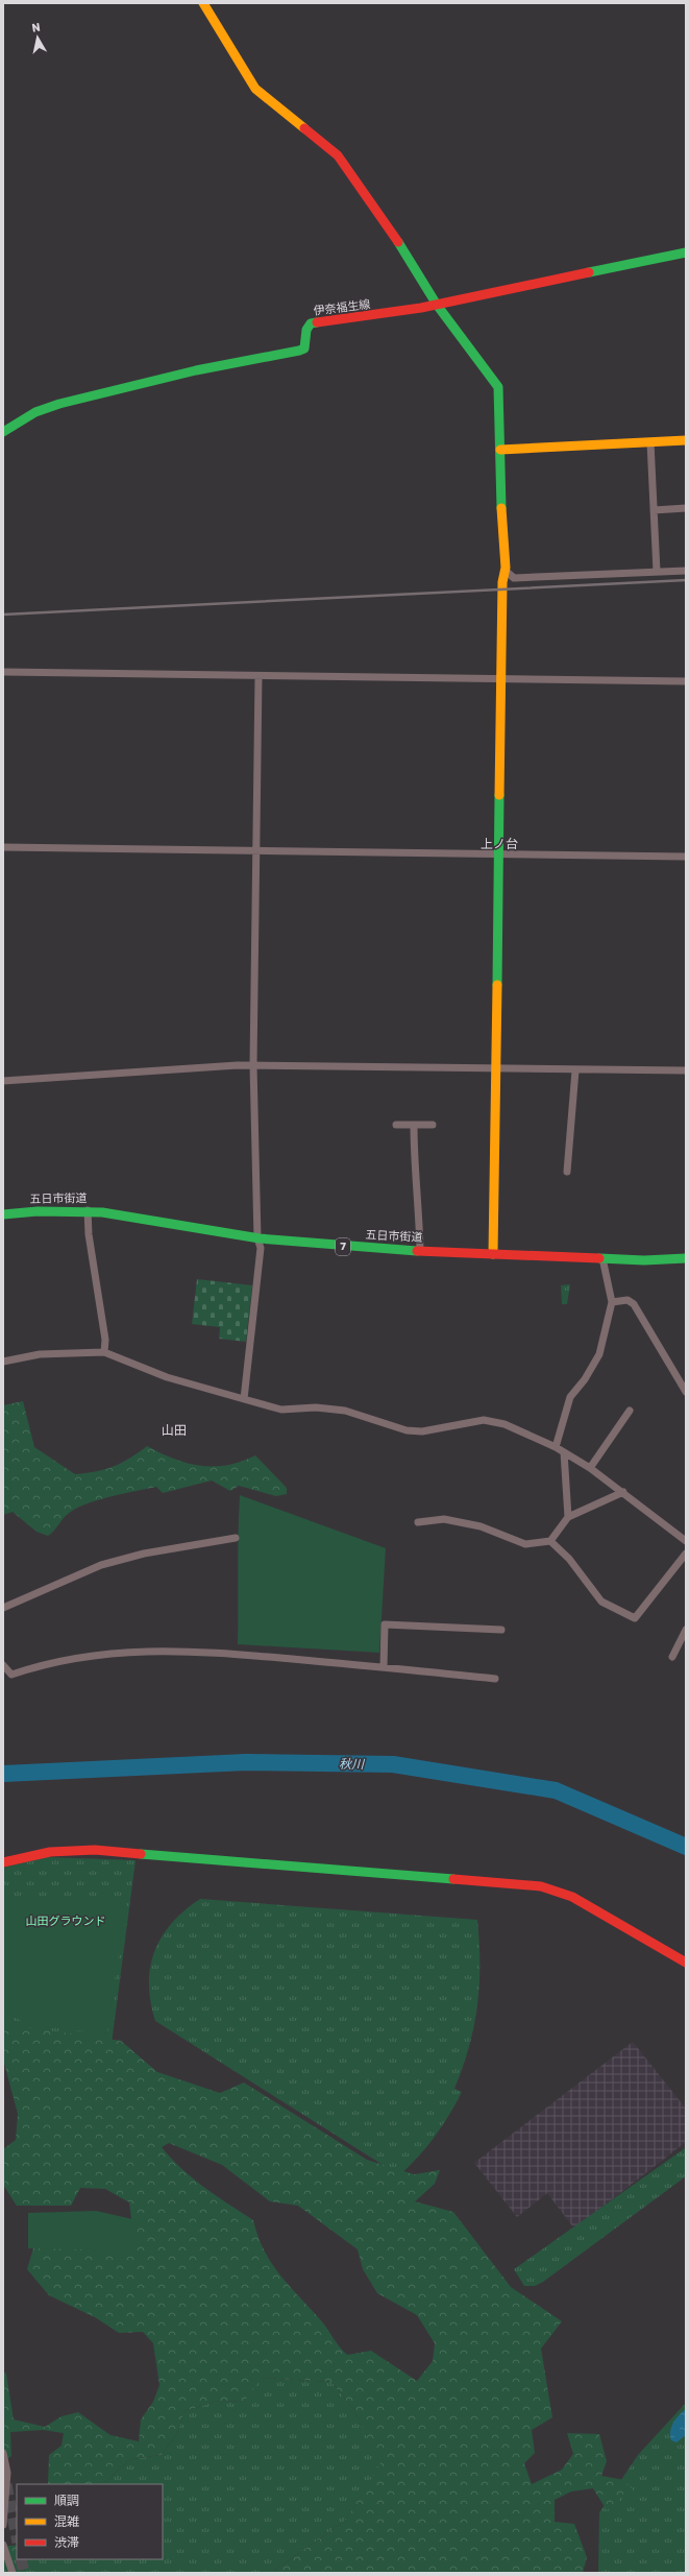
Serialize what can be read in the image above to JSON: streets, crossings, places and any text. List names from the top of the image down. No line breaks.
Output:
{"streets":{"street":["伊奈福生線","五日市街道","7"]},"districts":["上ノ台","山田"],"water":["秋川"],"parks":["山田グラウンド"],"legend":["順調","混雑","渋滞"],"north":"top"}
